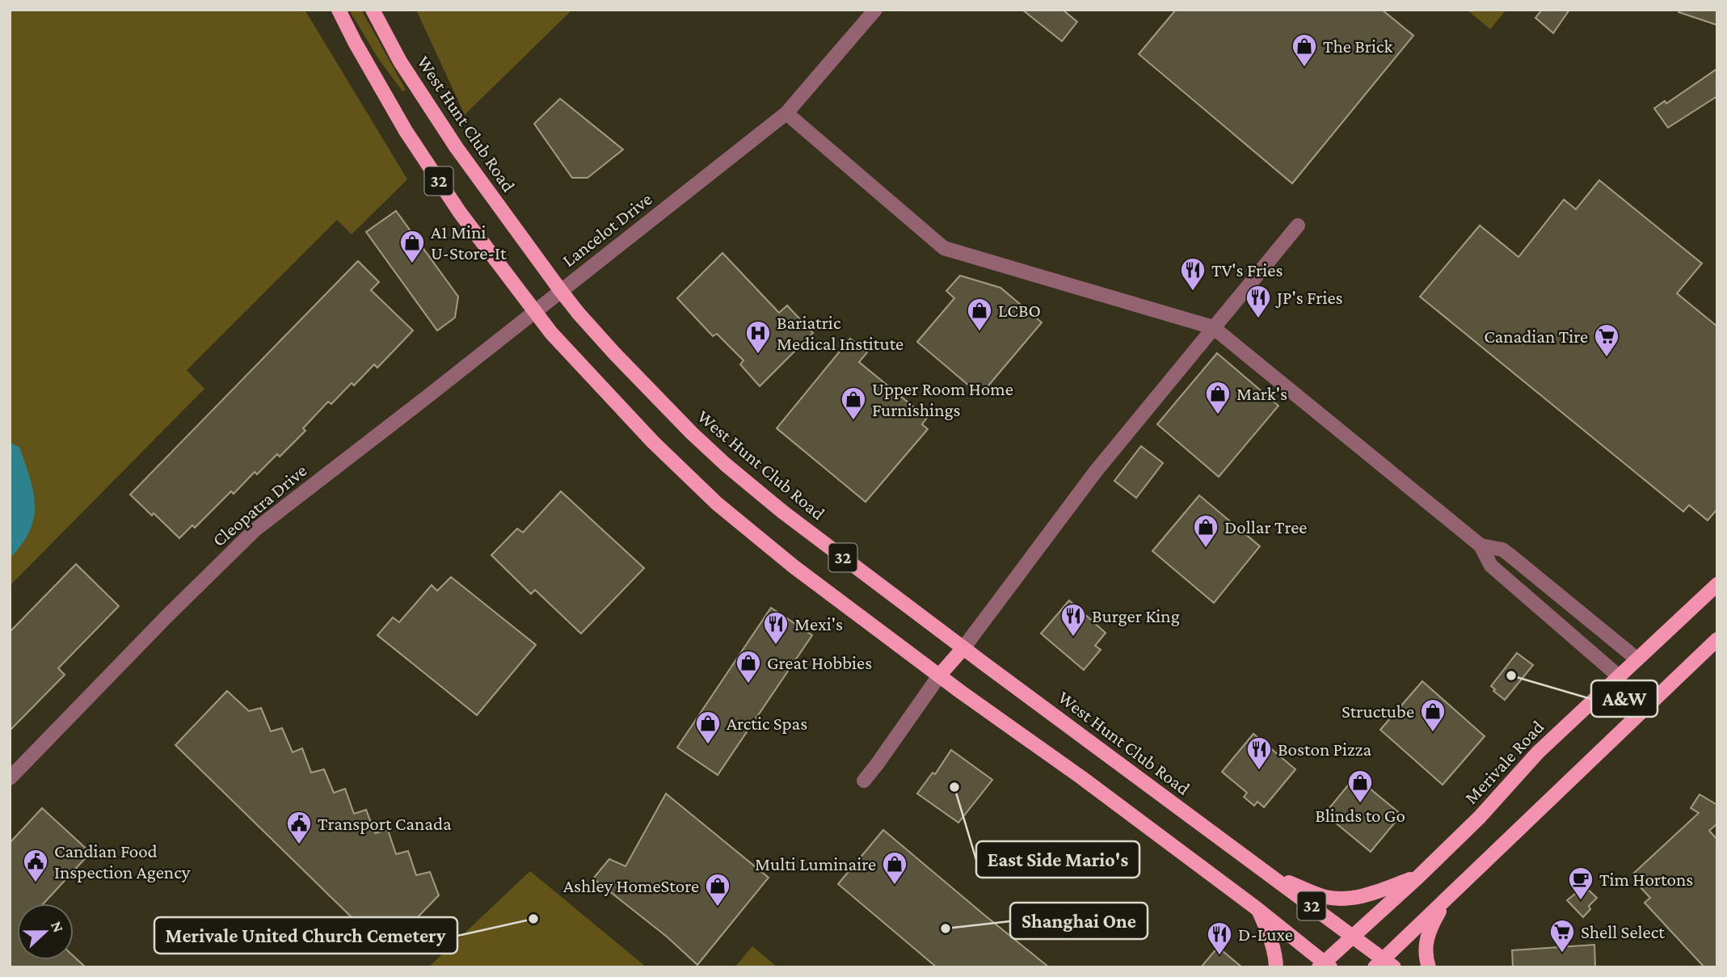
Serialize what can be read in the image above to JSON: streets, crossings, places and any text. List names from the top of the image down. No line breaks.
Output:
{"streets":{"main road":["West Hunt Club Road","32","Merivale Road"],"street":["Lancelot Drive","Cleopatra Drive"]},"crossings":[["West Hunt Club Road","Lancelot Drive"],["West Hunt Club Road","Cleopatra Drive"],["West Hunt Club Road","Merivale Road"],["32","Cleopatra Drive"],["32","Merivale Road"],["Lancelot Drive","Cleopatra Drive"]],"places":{"shop":["The Brick","A1 Mini U-Store-It","LCBO","Mark's","Upper Room Home Furnishings","Dollar Tree","Great Hobbies","Structube","Arctic Spas","Blinds to Go","Multi Luminaire","Ashley HomeStore"],"restaurant":["TV's Fries","JP's Fries","Burger King","Mexi's","Boston Pizza","D-Luxe"],"hospital":["Bariatric Medical Institute"],"supermarket":["Canadian Tire","Shell Select"],"other":["A&W","East Side Mario's","Merivale United Church Cemetery","Shanghai One"],"public building":["Transport Canada","Candian Food Inspection Agency"],"cafe":["Tim Hortons"]},"north":"right"}
